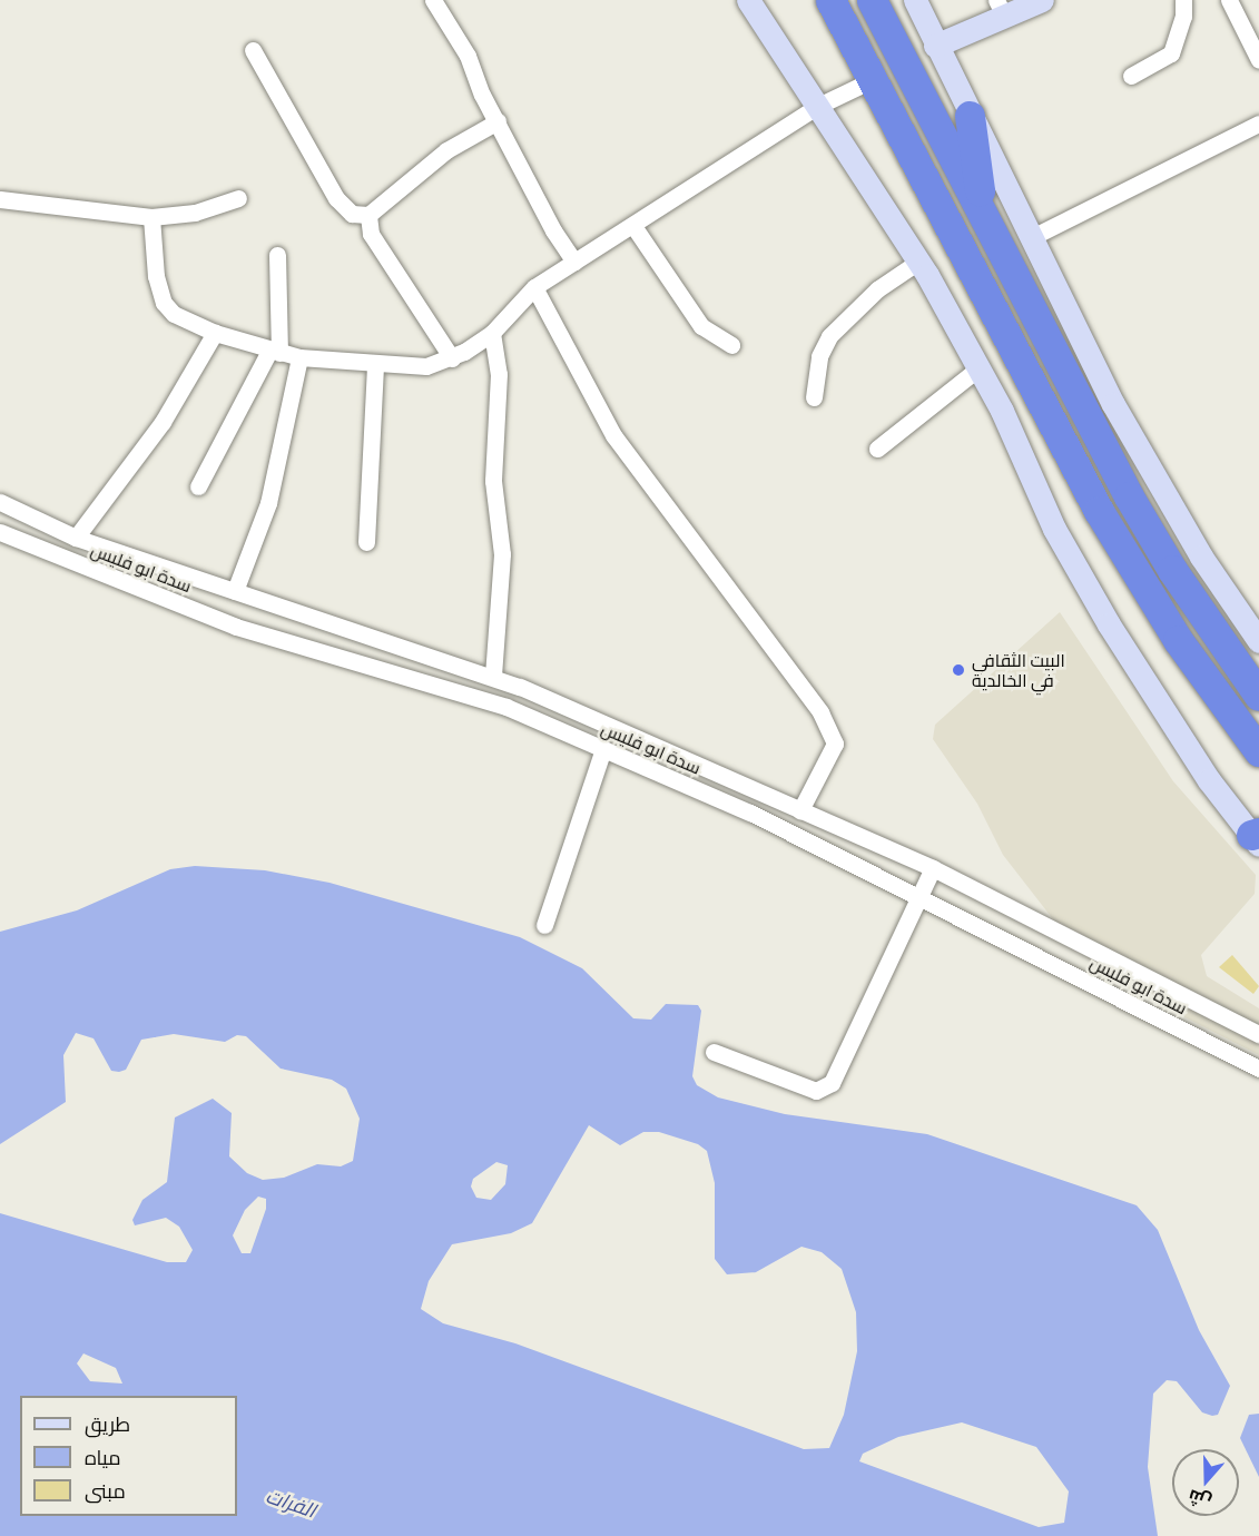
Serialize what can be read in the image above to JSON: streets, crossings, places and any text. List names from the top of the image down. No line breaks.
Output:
{"streets":{"street":["سدة ابو فليس"]},"water":["الفرات"],"places":["البيت الثقافي في الخالدية"],"legend":["طريق","مياه","مبنى"],"north":"bottom"}
